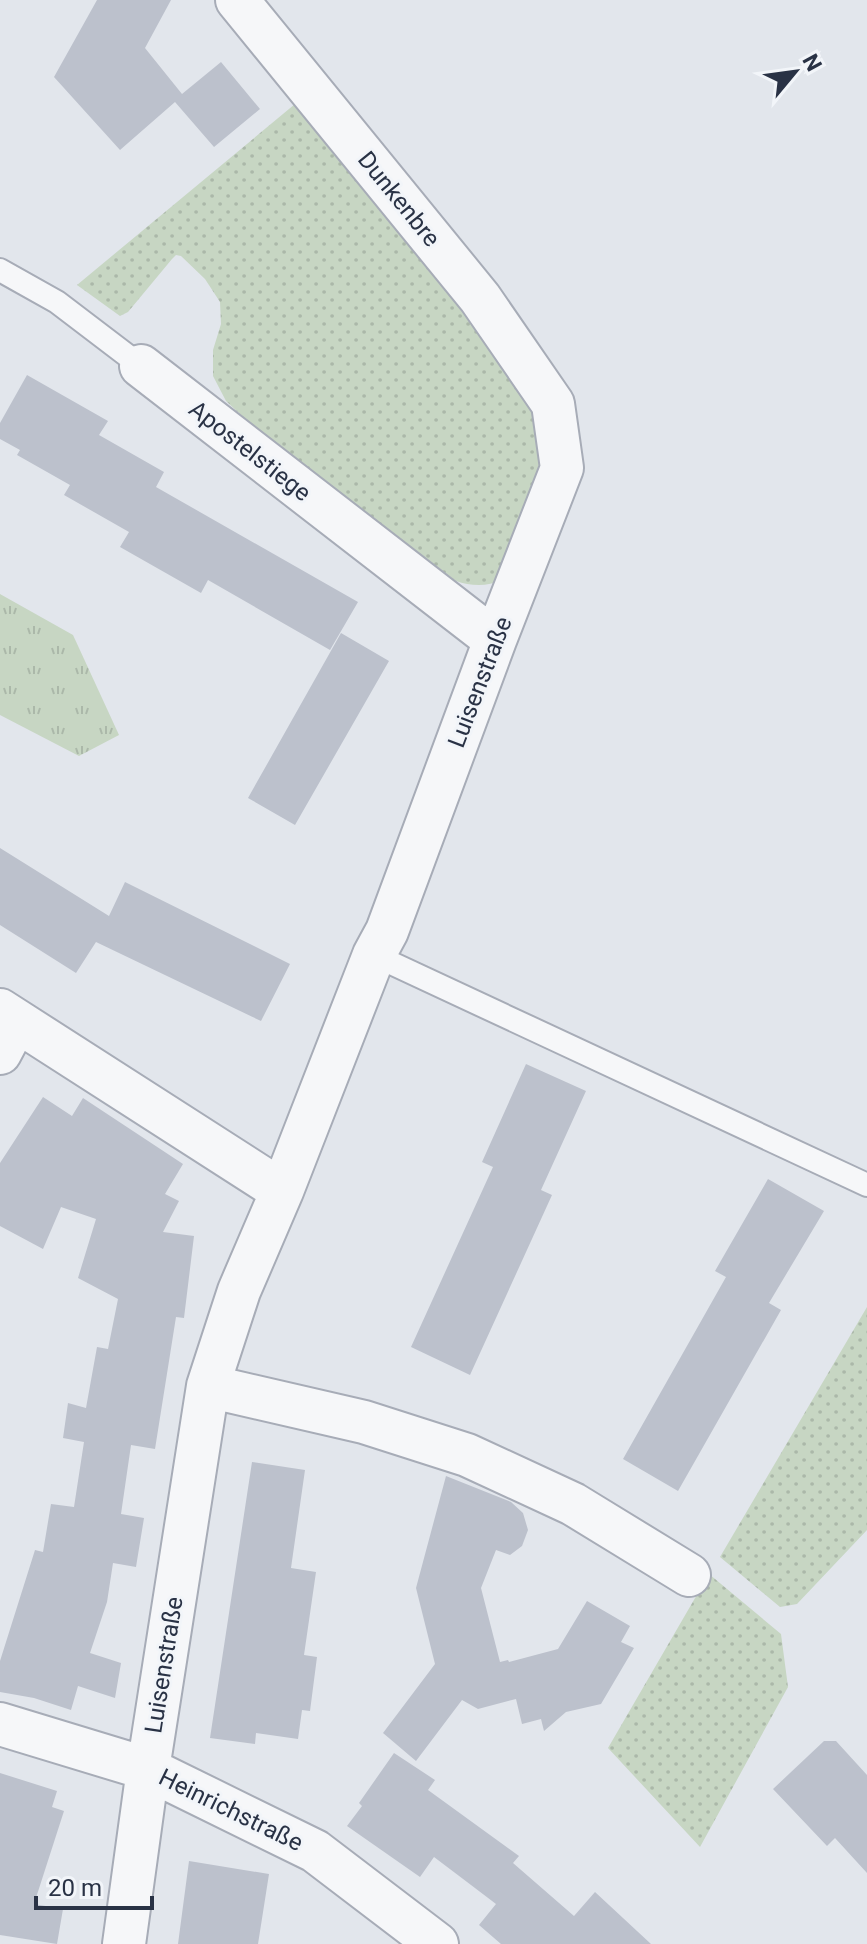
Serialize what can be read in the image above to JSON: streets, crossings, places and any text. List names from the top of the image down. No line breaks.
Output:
{"streets":{"street":["Dunkenbre","Apostelstiege","Luisenstraße","Heinrichstraße"]},"crossings":[["Dunkenbre","Luisenstraße"],["Apostelstiege","Luisenstraße"],["Luisenstraße","Heinrichstraße"]],"scale_bar":"20 m","north":"top right"}
